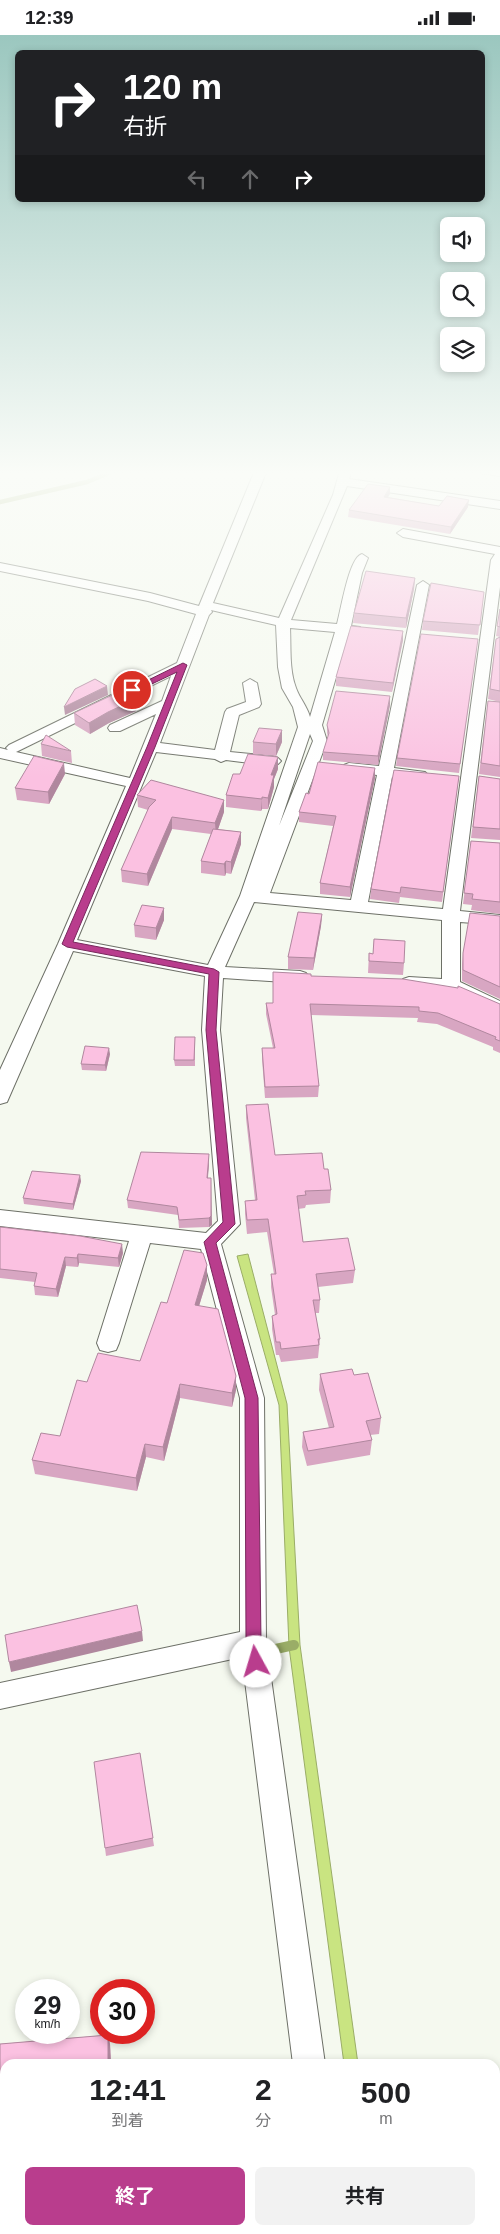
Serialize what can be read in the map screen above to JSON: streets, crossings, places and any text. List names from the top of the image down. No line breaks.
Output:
{"page":{"status":"12:39","turn":["120 m","右折"],"speed":"29 km/h","limit":"30","eta":["12:41","到着","2","分","500","m"],"buttons":["終了","共有"]}}
